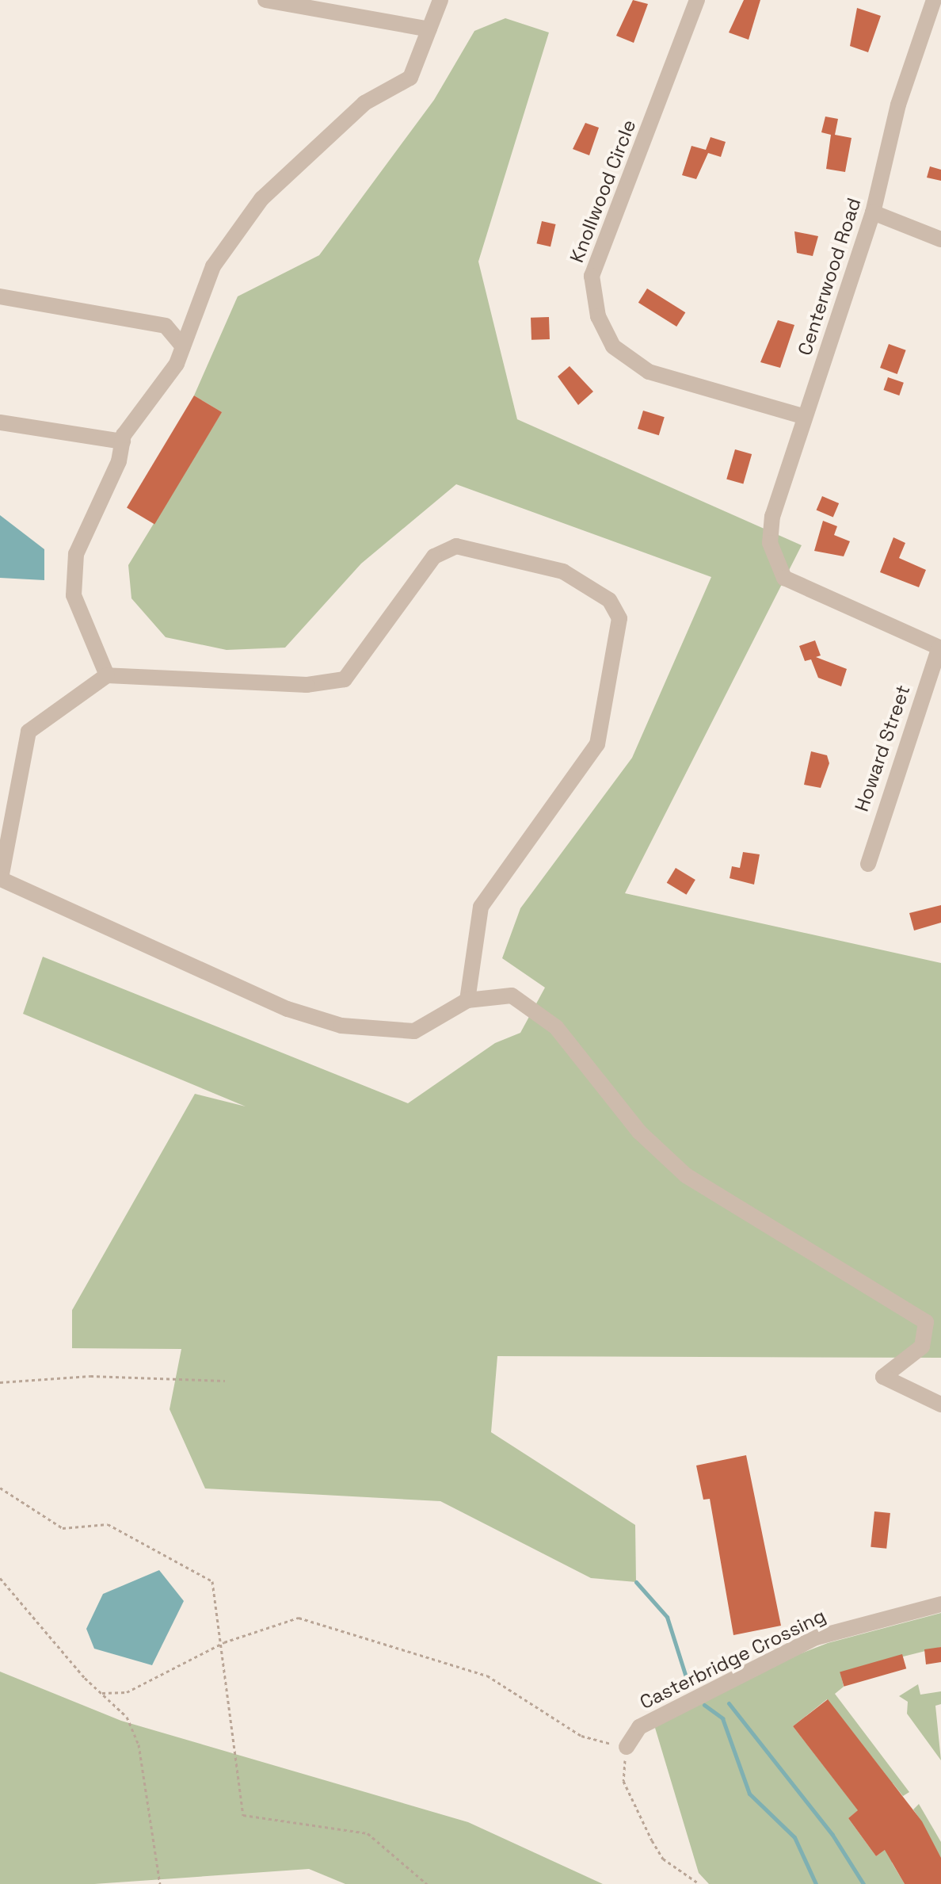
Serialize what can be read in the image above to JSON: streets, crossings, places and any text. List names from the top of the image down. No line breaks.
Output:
{"streets":{"street":["Knollwood Circle","Centerwood Road","Howard Street","Casterbridge Crossing"]},"crossings":[["Knollwood Circle","Centerwood Road"],["Centerwood Road","Howard Street"]]}
